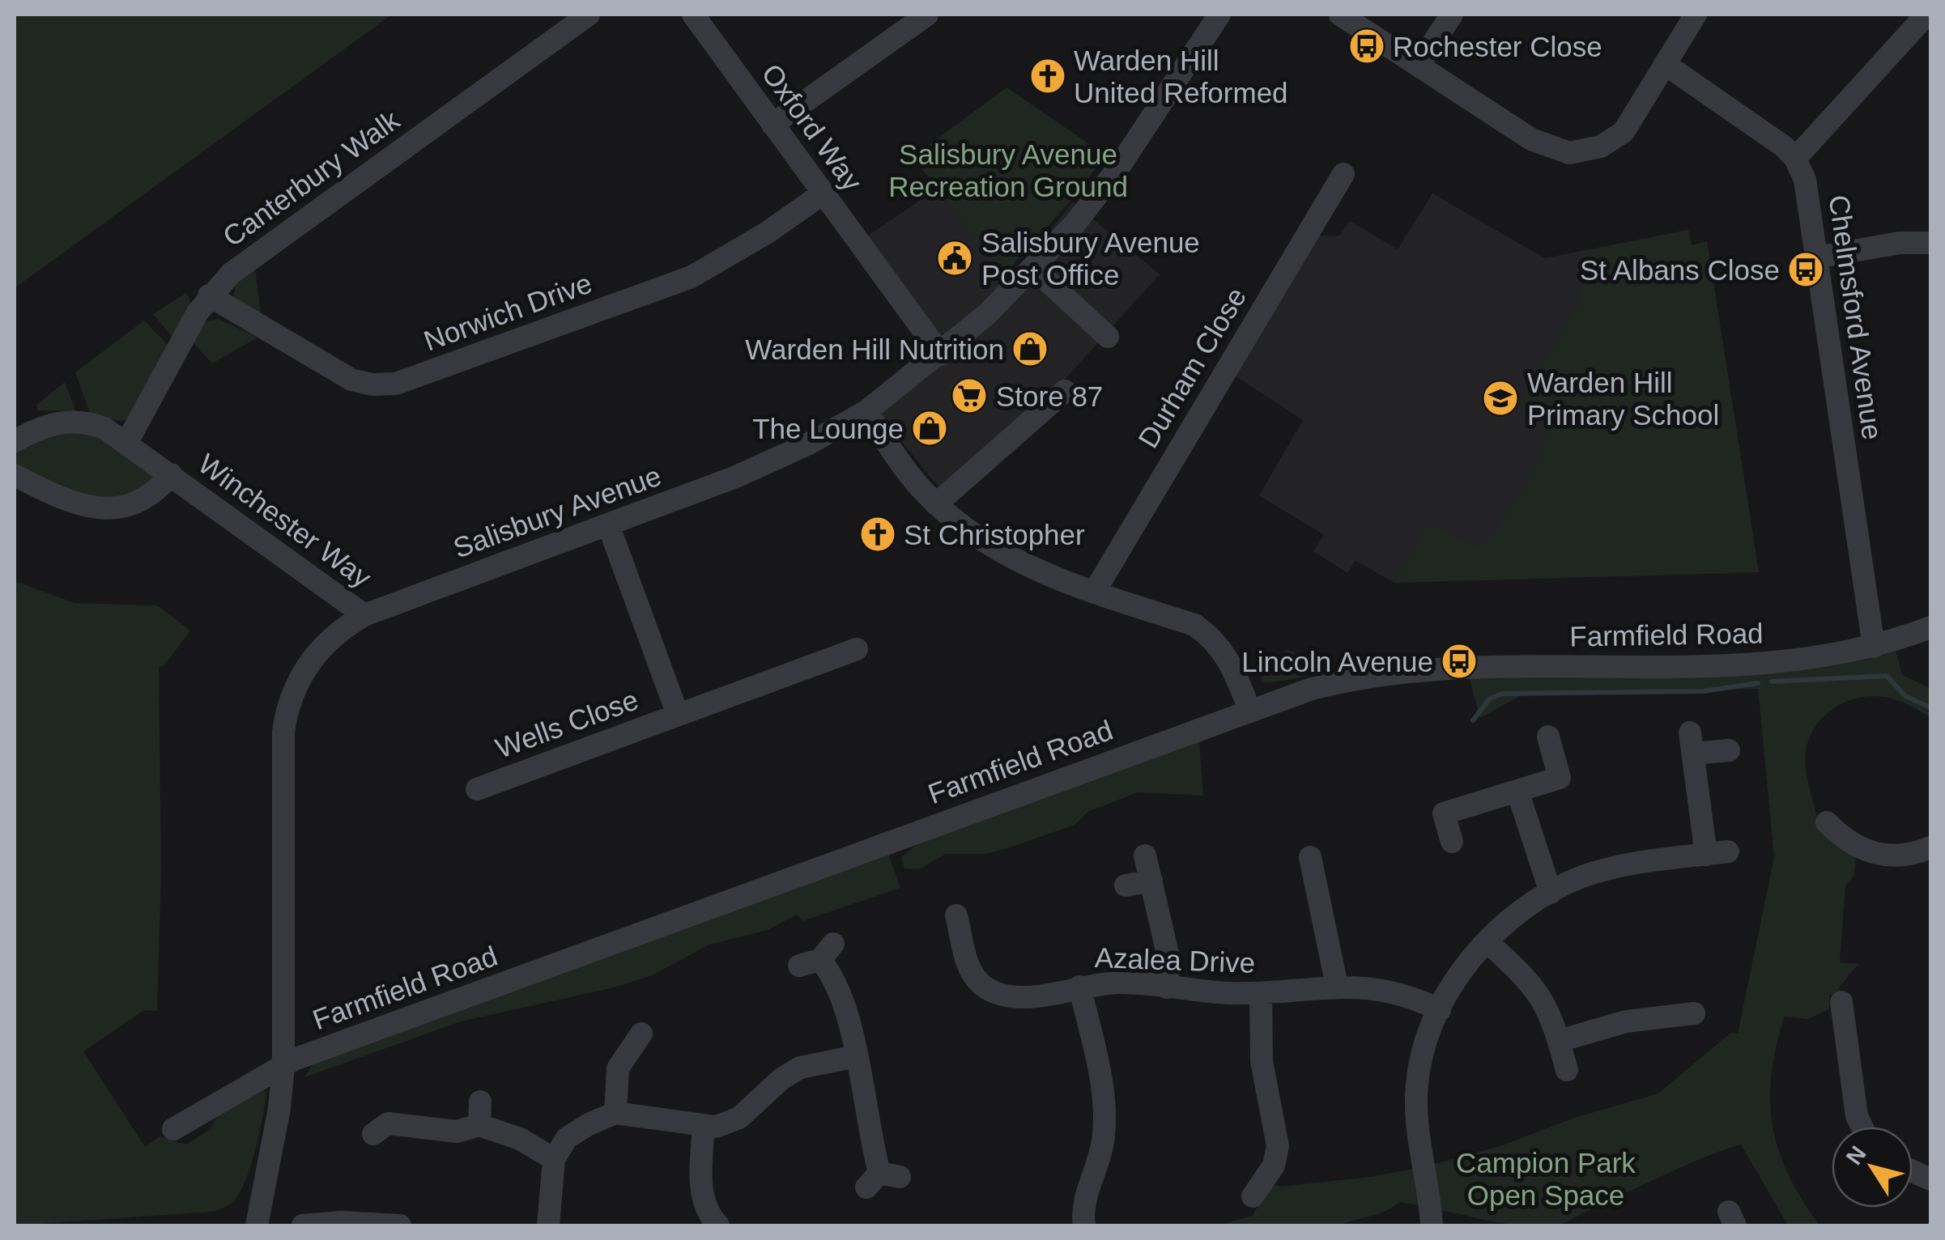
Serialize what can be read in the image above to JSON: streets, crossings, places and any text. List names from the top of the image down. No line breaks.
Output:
{"streets":{"street":["Oxford Way","Canterbury Walk","Norwich Drive","Chelmsford Avenue","Durham Close","Salisbury Avenue","Winchester Way","Farmfield Road","Wells Close","Azalea Drive"]},"crossings":[["Oxford Way","Norwich Drive"],["Oxford Way","Salisbury Avenue"],["Canterbury Walk","Norwich Drive"],["Canterbury Walk","Winchester Way"],["Chelmsford Avenue","Farmfield Road"],["Salisbury Avenue","Winchester Way"],["Salisbury Avenue","Farmfield Road"],["Salisbury Avenue","Wells Close"]],"parks":["Salisbury Avenue Recreation Ground","Campion Park Open Space"],"places":{"bus stop":["Rochester Close","St Albans Close","Lincoln Avenue"],"church":["Warden Hill United Reformed","St Christopher"],"public building":["Salisbury Avenue Post Office"],"shop":["Warden Hill Nutrition","The Lounge"],"supermarket":["Store 87"],"school or university":["Warden Hill Primary School"]},"north":"top left"}
